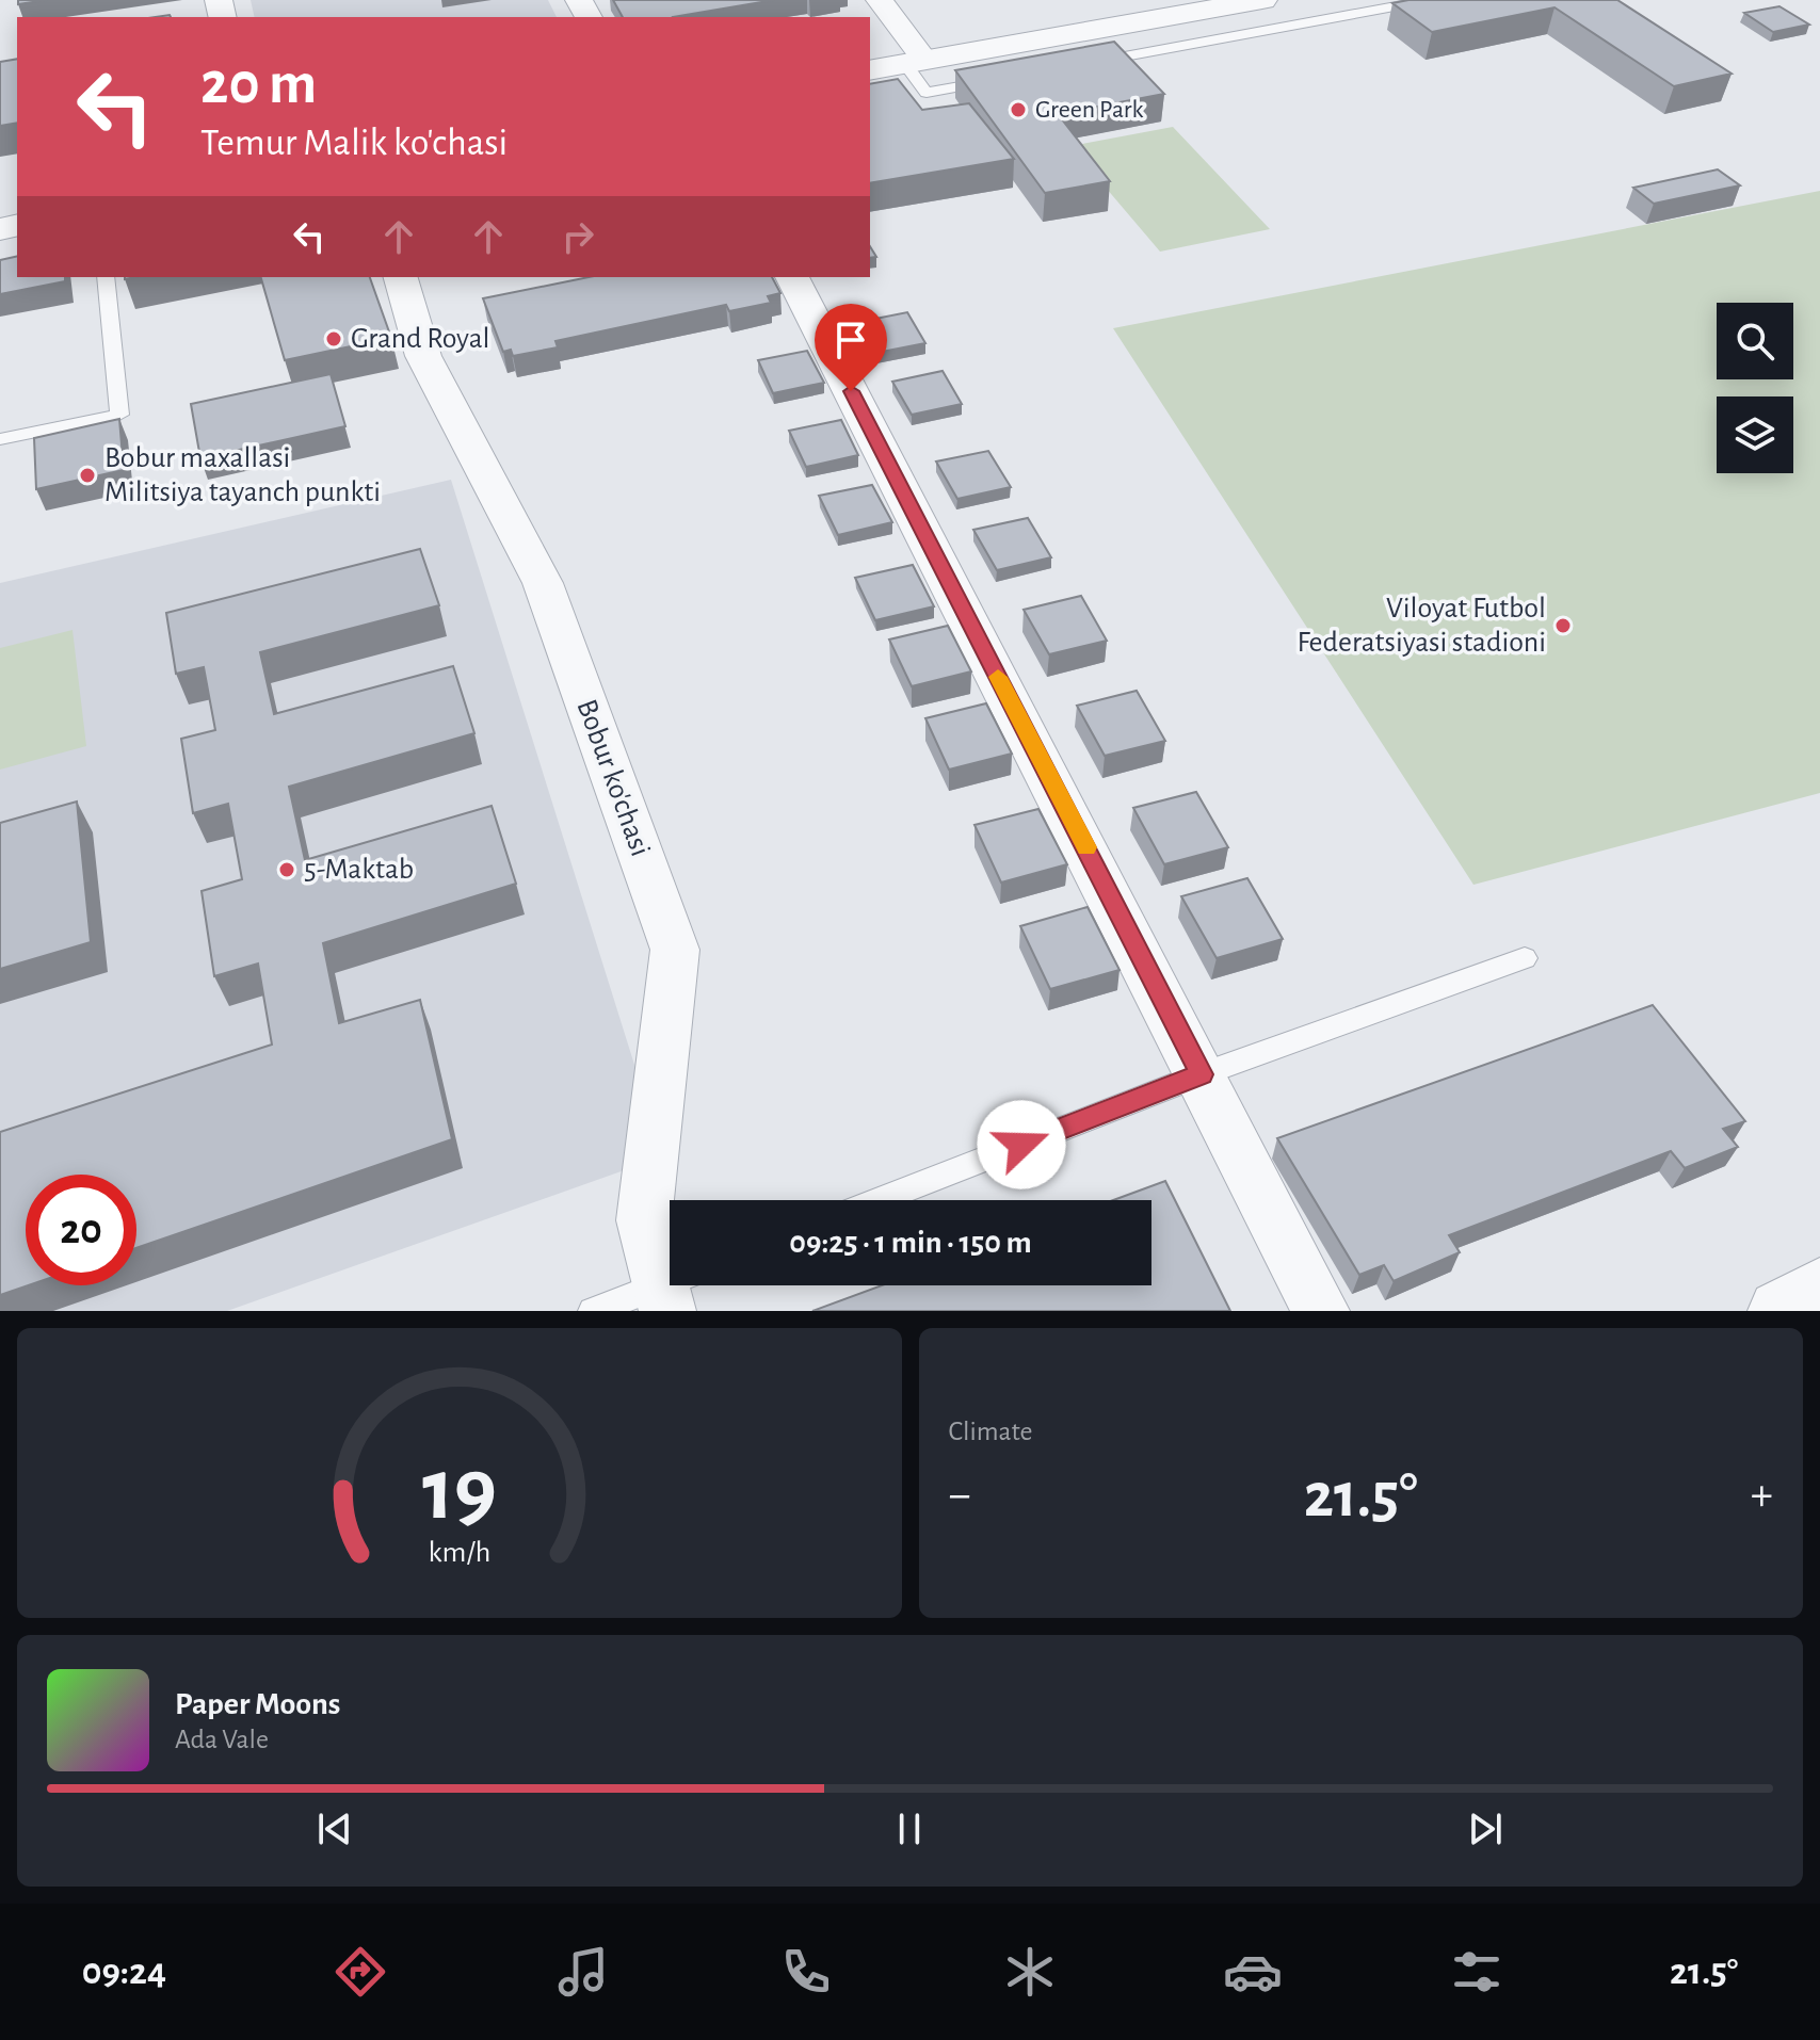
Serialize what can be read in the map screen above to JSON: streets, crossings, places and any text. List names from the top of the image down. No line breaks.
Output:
{"streets":{"street":["Bobur ko'chasi"]},"places":["Green Park","Grand Royal","Bobur maxallasi Militsiya tayanch punkti","Viloyat Futbol Federatsiyasi stadioni","5-Maktab"],"page":{"turn":["20 m","Temur Malik ko'chasi"],"limit":"20","trip":"09:25 · 1 min · 150 m","tile":"Climate","heat":["−","21.5°","+"],"song":["Paper Moons","Ada Vale"],"tabs":["09:24","21.5°"],"gauge":["19","km/h"]}}
